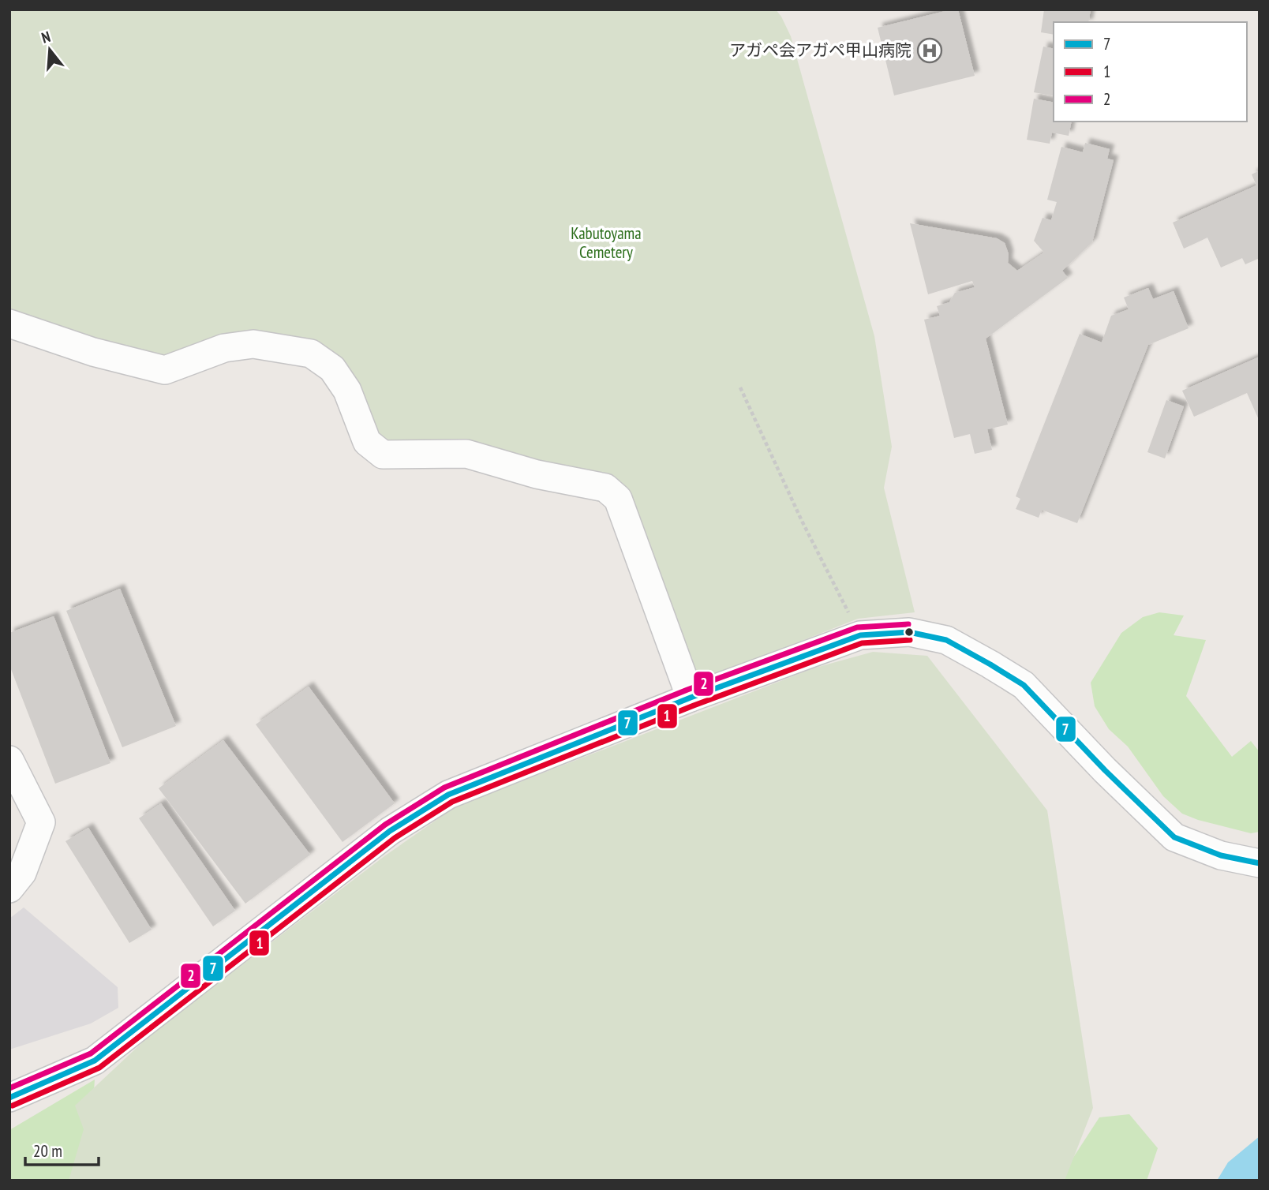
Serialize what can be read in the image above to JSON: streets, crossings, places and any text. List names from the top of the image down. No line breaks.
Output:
{"parks":["Kabutoyama Cemetery"],"places":{"hospital":["アガペ会アガペ甲山病院"]},"lines":["transit line 2","transit line 7","transit line 1"],"legend":["7","1","2"],"scale_bar":"20 m","north":"top"}
